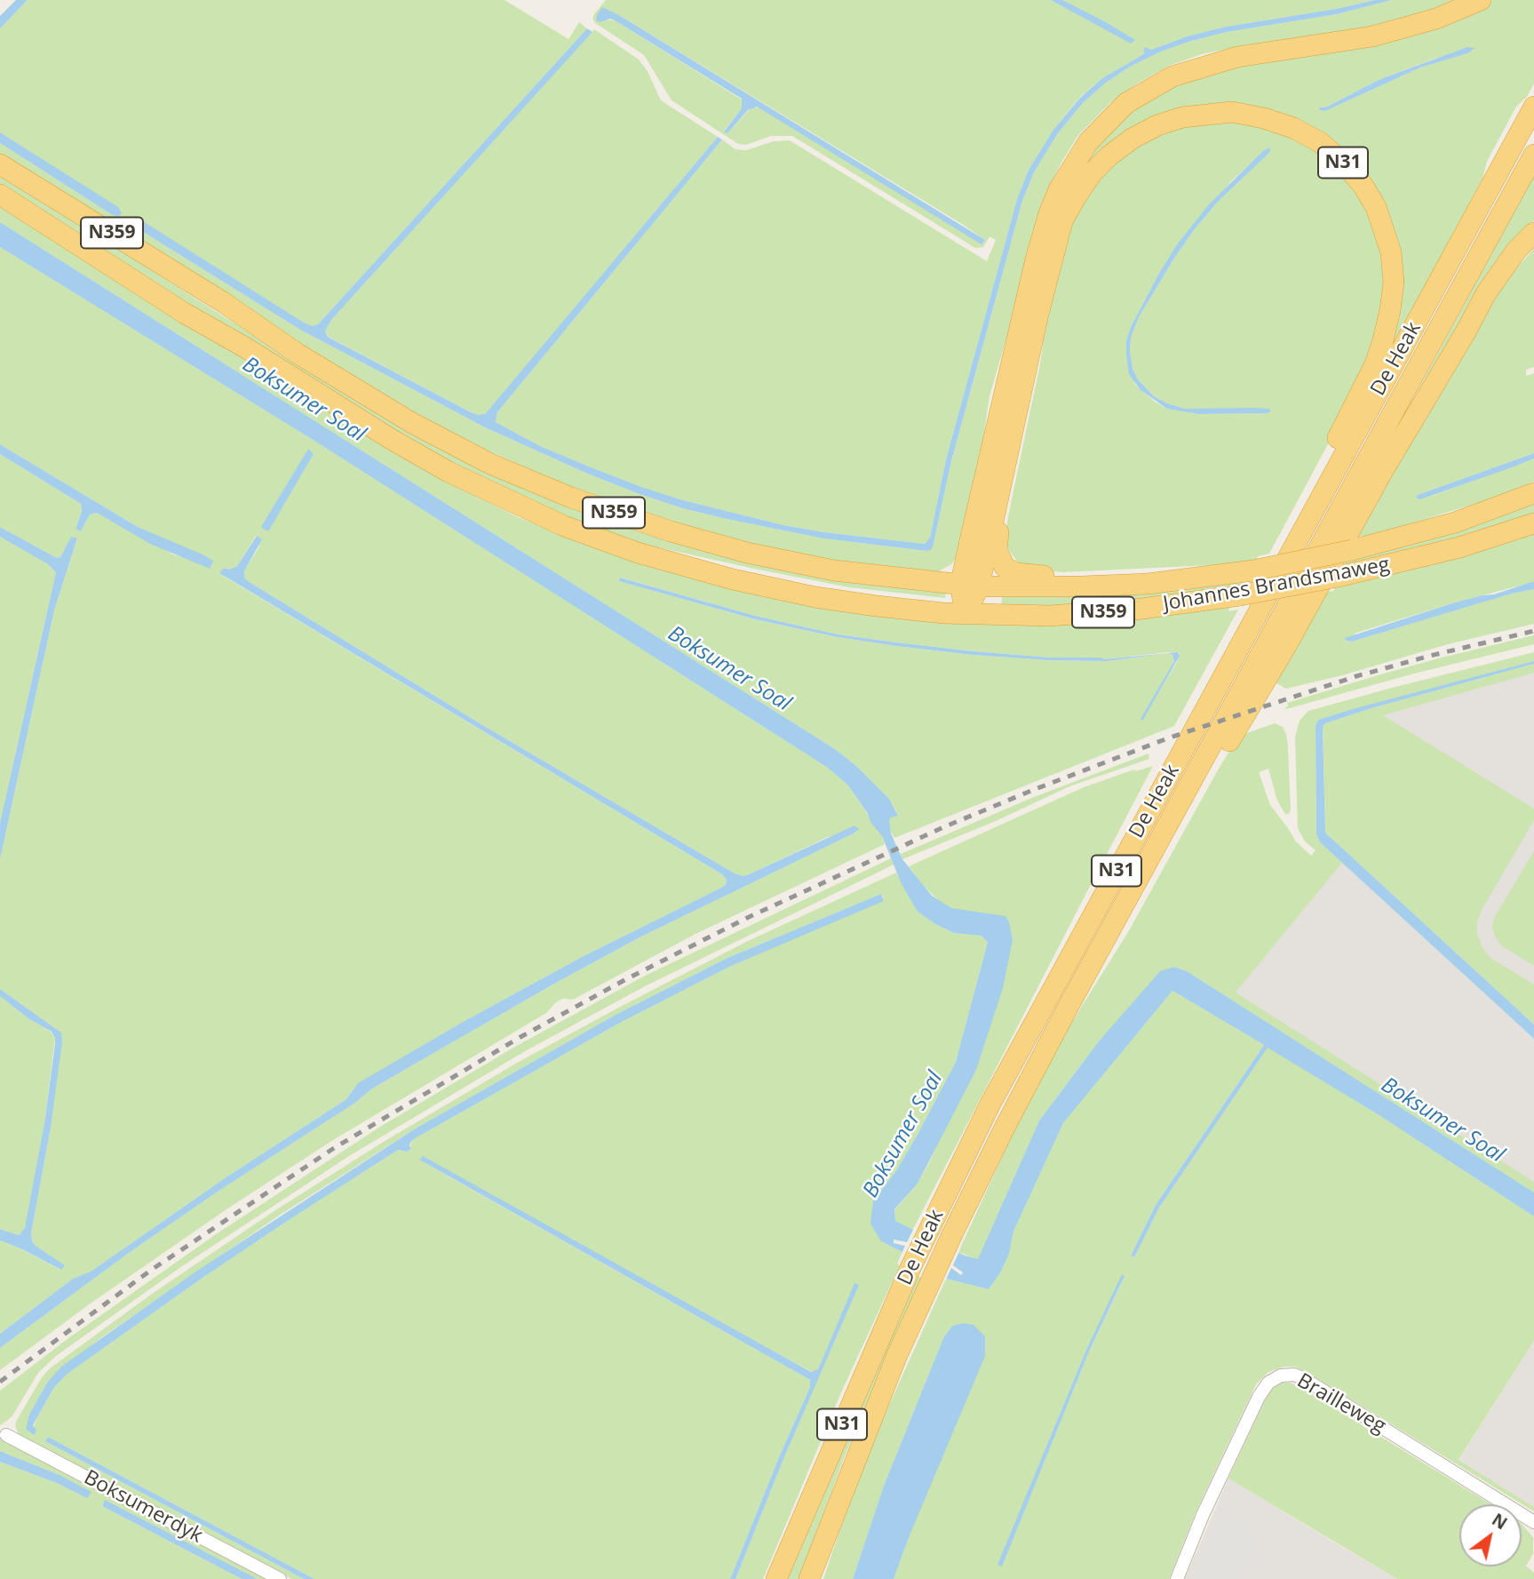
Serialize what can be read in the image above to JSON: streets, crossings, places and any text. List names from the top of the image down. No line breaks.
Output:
{"streets":{"highway":["N31","N359","De Heak","Johannes Brandsmaweg"],"street":["Brailleweg","Boksumerdyk"]},"crossings":[["N31","De Heak"],["N31","Johannes Brandsmaweg"]],"water":["Boksumer Soal"],"north":"top right"}
